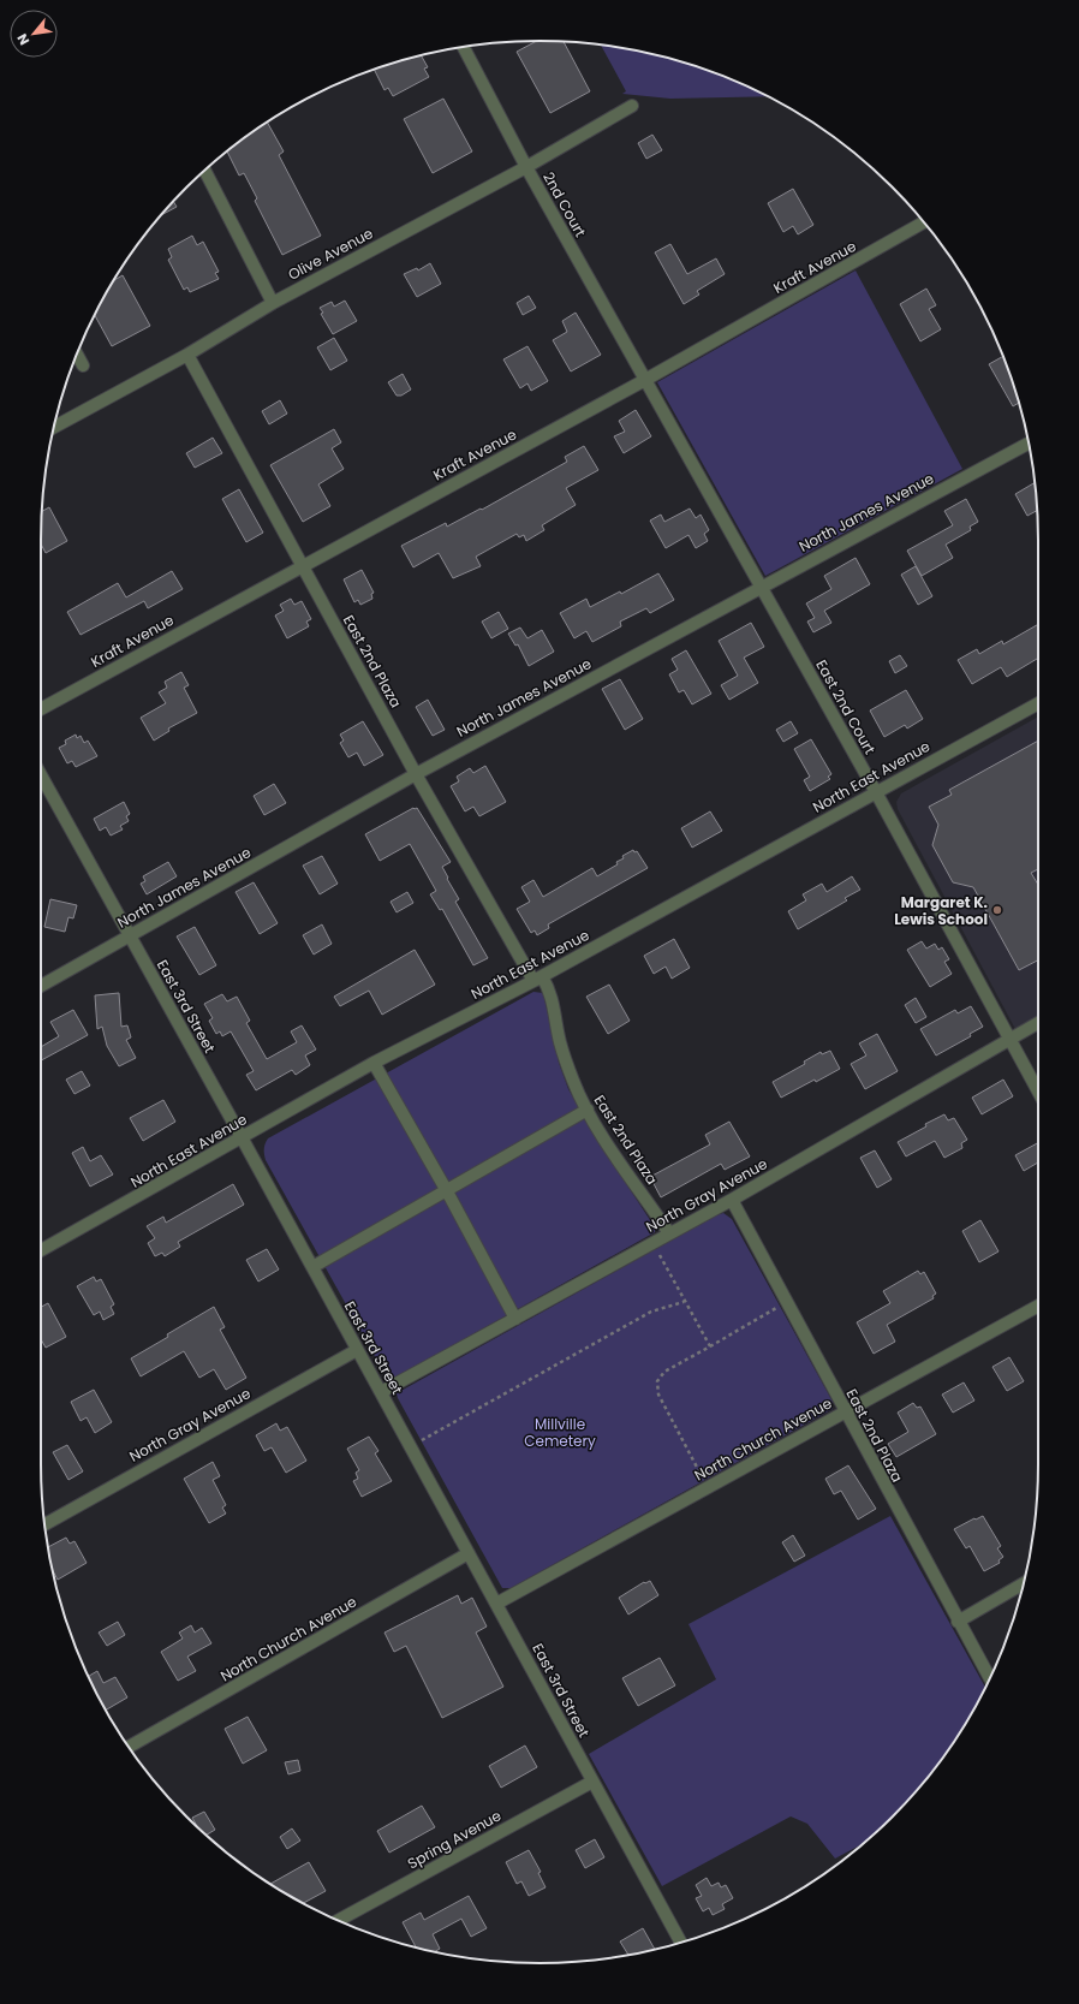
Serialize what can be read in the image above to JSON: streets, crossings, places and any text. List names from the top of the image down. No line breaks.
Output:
{"streets":{"street":["2nd Court","Olive Avenue","Kraft Avenue","North James Avenue","East 2nd Plaza","East 2nd Court","North East Avenue","East 3rd Street","North Gray Avenue","North Church Avenue","Spring Avenue"]},"crossings":[["2nd Court","Olive Avenue"],["2nd Court","Kraft Avenue"],["2nd Court","East 2nd Court"],["Olive Avenue","East 2nd Plaza"],["Kraft Avenue","East 2nd Plaza"],["Kraft Avenue","East 2nd Court"],["North James Avenue","East 2nd Plaza"],["North James Avenue","East 2nd Court"],["North James Avenue","East 3rd Street"],["East 2nd Plaza","North East Avenue"],["East 2nd Plaza","North Gray Avenue"],["East 2nd Plaza","North Church Avenue"],["East 2nd Court","North East Avenue"],["East 2nd Court","North Gray Avenue"],["North East Avenue","East 3rd Street"],["East 3rd Street","North Gray Avenue"],["East 3rd Street","North Church Avenue"],["East 3rd Street","Spring Avenue"]],"parks":["Millville Cemetery"],"places":["Margaret K. Lewis School"],"north":"bottom left"}
